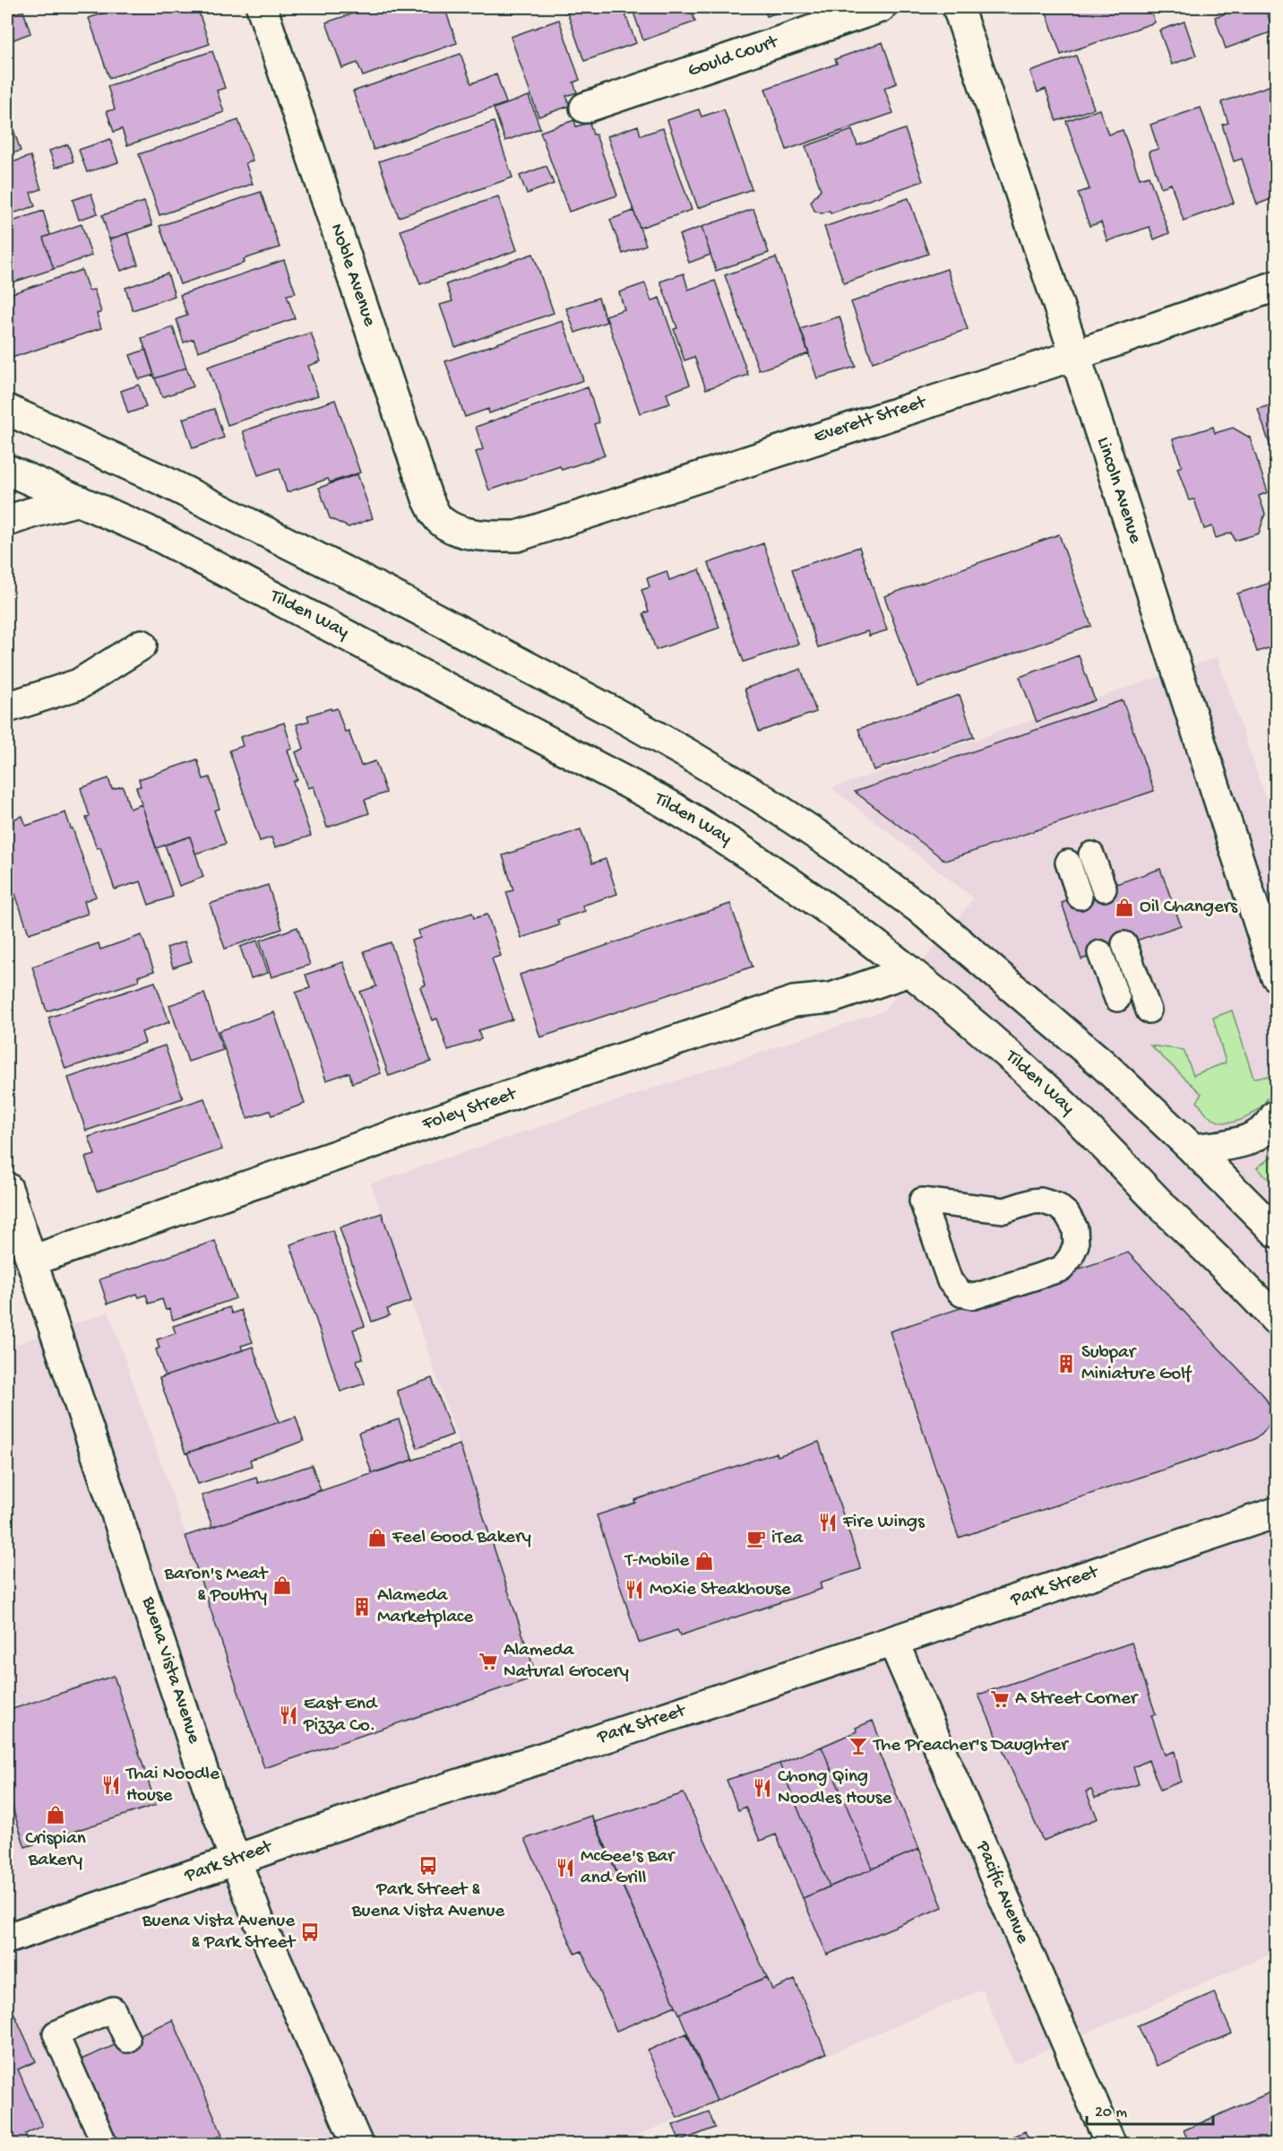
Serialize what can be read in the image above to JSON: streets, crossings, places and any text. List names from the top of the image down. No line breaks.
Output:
{"streets":{"street":["Gould Court","Noble Avenue","Everett Street","Lincoln Avenue","Tilden Way","Foley Street","Park Street","Buena Vista Avenue","Pacific Avenue"]},"crossings":[["Noble Avenue","Everett Street"],["Everett Street","Lincoln Avenue"],["Tilden Way","Foley Street"],["Foley Street","Buena Vista Avenue"],["Park Street","Buena Vista Avenue"],["Park Street","Pacific Avenue"]],"places":{"shop":["Oil Changers","Feel Good Bakery","T-Mobile","Baron's Meat & Poultry","Crispian Bakery"],"building":["Subpar Miniature Golf","Alameda Marketplace"],"restaurant":["Fire Wings","Moxie Steakhouse","East End Pizza Co.","Thai Noodle House","Chong Qing Noodles House","McGee's Bar and Grill"],"cafe":["iTea"],"supermarket":["Alameda Natural Grocery","A Street Corner"],"bar":["The Preacher's Daughter"],"bus stop":["Park Street & Buena Vista Avenue","Buena Vista Avenue & Park Street"]},"scale_bar":"20 m"}
